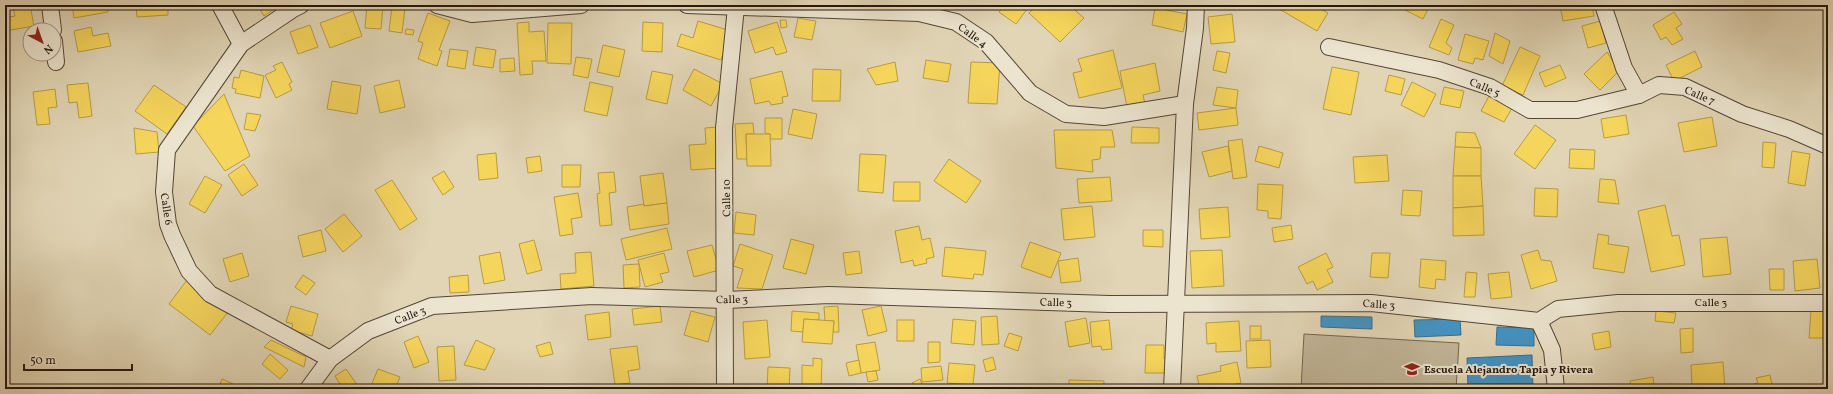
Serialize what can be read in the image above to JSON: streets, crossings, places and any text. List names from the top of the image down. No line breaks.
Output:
{"streets":{"street":["Calle 4","Calle 5","Calle 7","Calle 10","Calle 6","Calle 3"]},"crossings":[["Calle 4","Calle 10"],["Calle 5","Calle 7"],["Calle 10","Calle 3"],["Calle 6","Calle 3"]],"places":{"school or university":["Escuela Alejandro Tapia y Rivera"]},"scale_bar":"50 m","north":"bottom right"}
